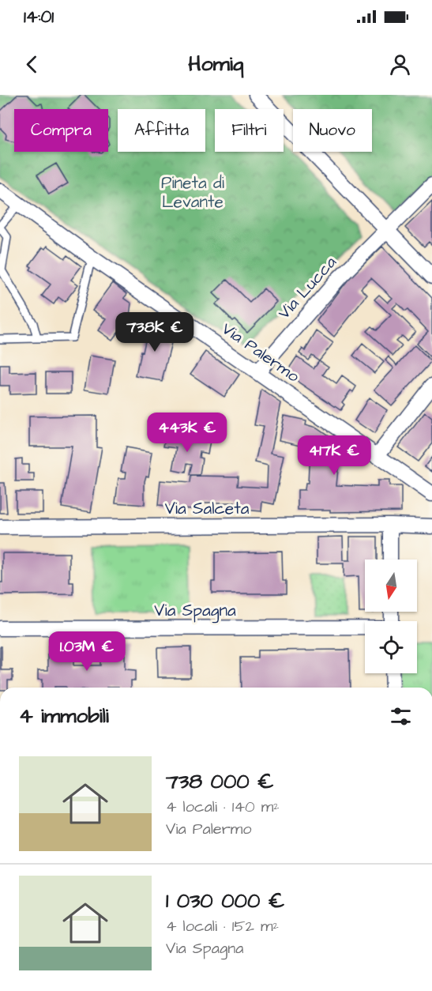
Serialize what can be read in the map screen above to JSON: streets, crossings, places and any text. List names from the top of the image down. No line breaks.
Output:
{"streets":{"street":["Via Lucca","Via Palermo","Via Salceta","Via Spagna"]},"crossings":[["Via Lucca","Via Palermo"]],"parks":["Pineta di Levante"],"north":"bottom","page":{"status":"14:01","header":"Homiq","chip":["Compra","Affitta","Filtri","Nuovo"],"price":["738K €","443K €","417K €","1.03M €"],"heading":"4 immobili","list":[{"name":"738 000 €","note":"4 locali · 140 m² · Via Palermo"},{"name":"1 030 000 €","note":"4 locali · 152 m² · Via Spagna"}]}}
